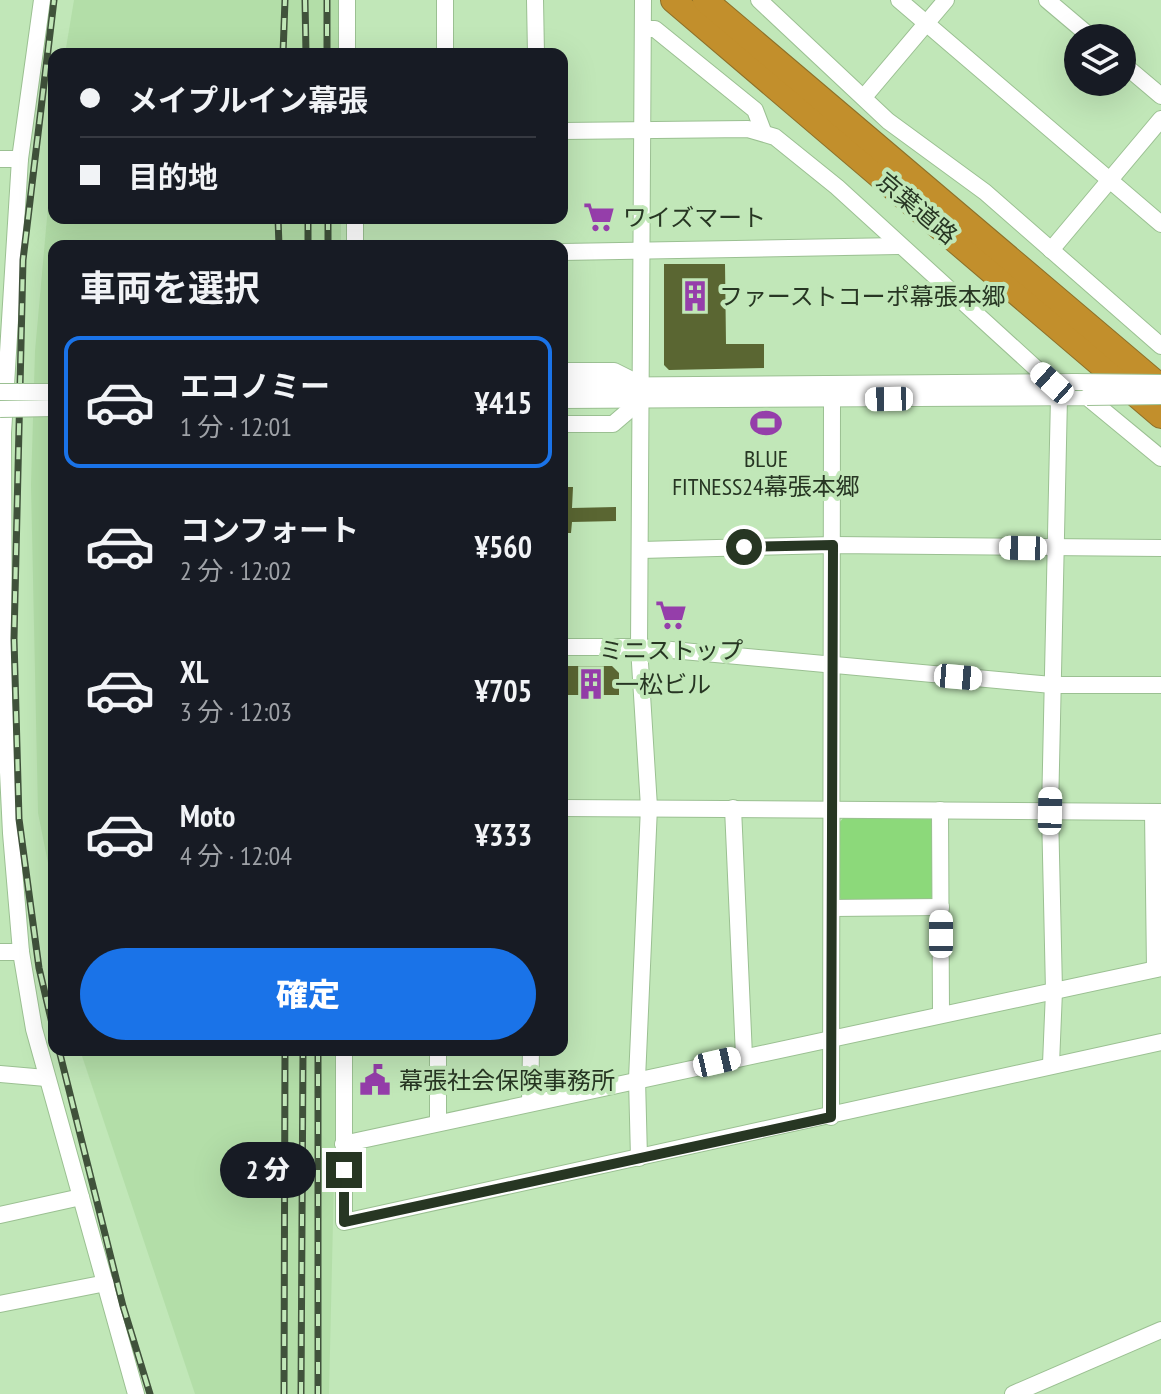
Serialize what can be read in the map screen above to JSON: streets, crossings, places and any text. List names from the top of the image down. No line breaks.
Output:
{"streets":{"highway":["京葉道路"]},"places":{"supermarket":["ワイズマート","ミニストップ"],"building":["ファーストコーポ幕張本郷","一松ビル"],"sports":["BLUE FITNESS24幕張本郷"],"public building":["幕張社会保険事務所"]},"page":{"banner":["メイプルイン幕張","目的地"],"heading":"車両を選択","list":[{"name":"エコノミー","note":"1 分 · 12:01","value":"¥415"},{"name":"コンフォート","note":"2 分 · 12:02","value":"¥560"},{"name":"XL","note":"3 分 · 12:03","value":"¥705"},{"name":"Moto","note":"4 分 · 12:04","value":"¥333"}],"buttons":"確定","bubble":"2 分"}}
